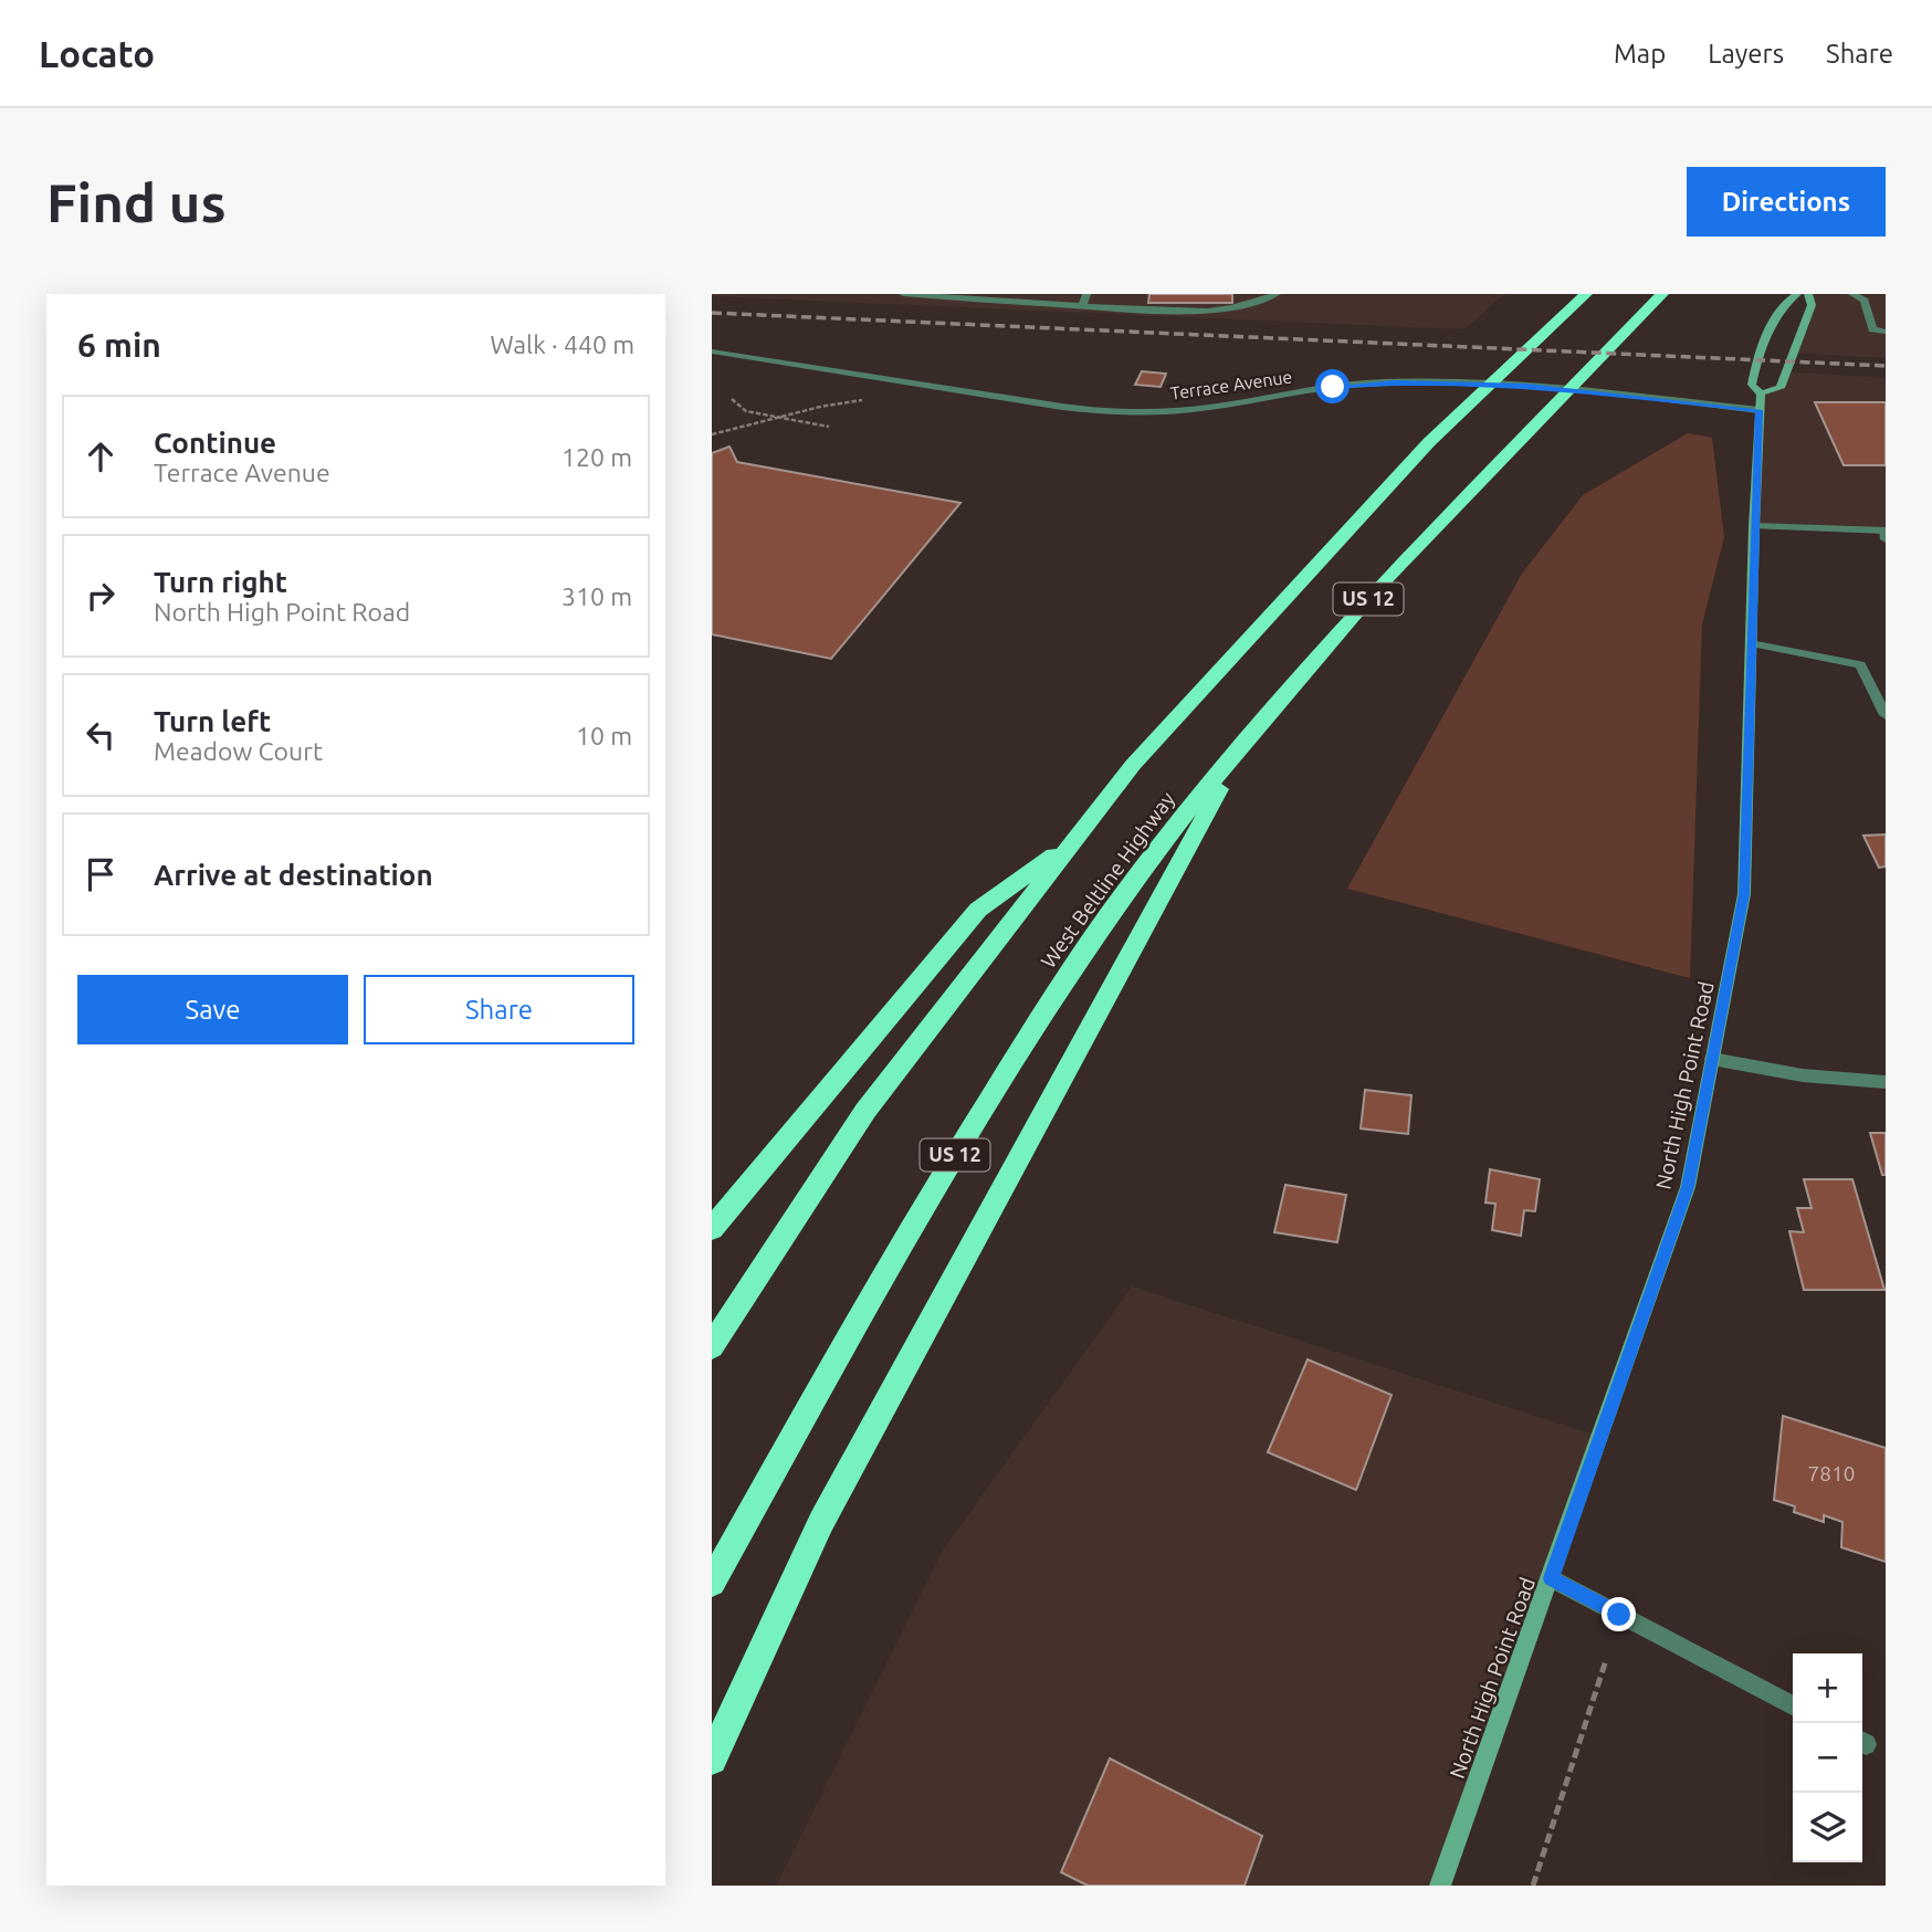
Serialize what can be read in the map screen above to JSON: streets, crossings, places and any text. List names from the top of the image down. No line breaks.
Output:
{"streets":{"highway":["US 12","West Beltline Highway"],"street":["Terrace Avenue","North High Point Road"]},"crossings":[["Terrace Avenue","North High Point Road"]],"house_numbers":["7810"],"page":{"header":"Locato","nav":["Map","Layers","Share"],"buttons":["Directions",["Save","Share"]],"title":"Find us","heading":["6 min","Walk · 440 m"],"list":[["Continue","Terrace Avenue","120 m"],["Turn right","North High Point Road","310 m"],["Turn left","Meadow Court","10 m"],"Arrive at destination"],"map_buttons":["+","−"]}}
